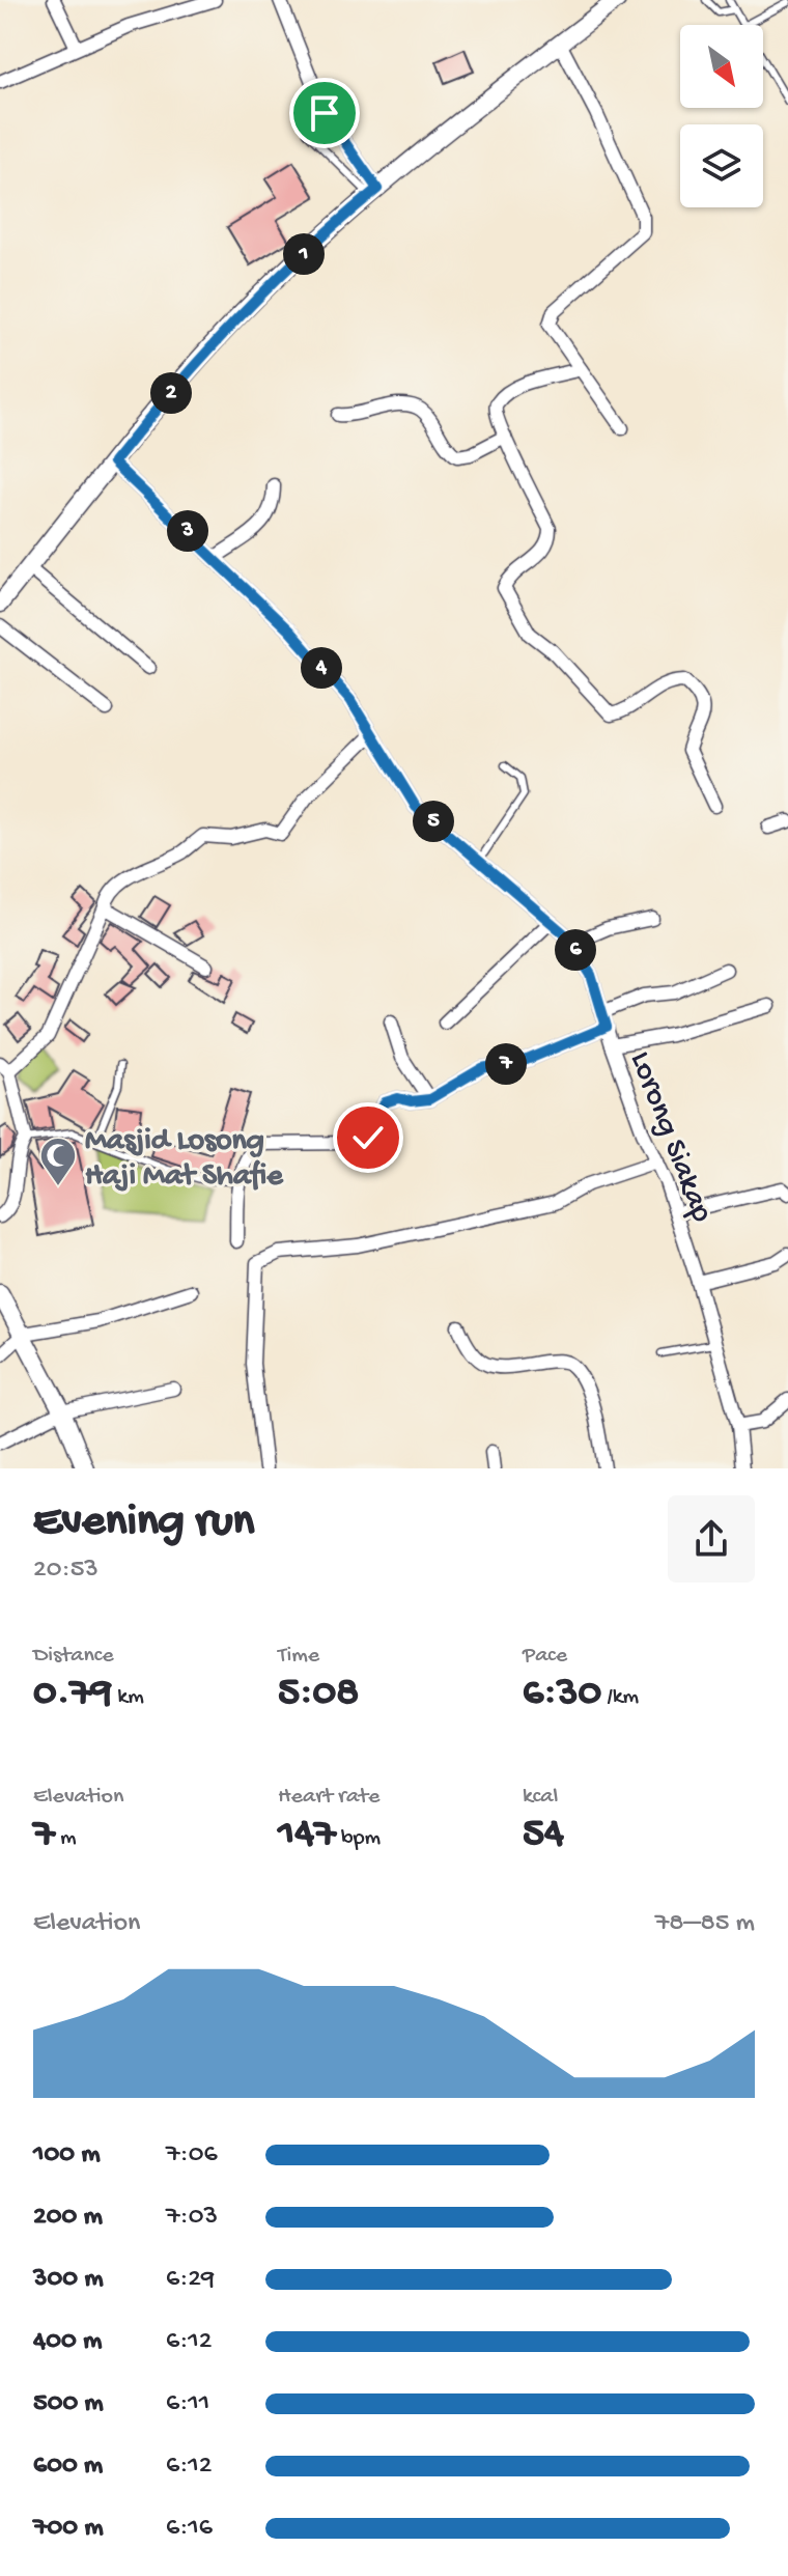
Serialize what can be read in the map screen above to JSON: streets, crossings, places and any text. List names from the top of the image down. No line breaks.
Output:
{"streets":{"street":["Lorong Siakap"]},"places":{"mosque":["Masjid Losong Haji Mat Shafie"]},"north":"bottom right","page":{"pins":["1","2","3","4","5","6","7"],"heading":["Evening run","20:53"],"stats":[["Distance","0.79 km"],["Time","5:08"],["Pace","6:30 /km"],["Elevation","7 m"],["Heart rate","147 bpm"],["kcal","54"]],"chart":["Elevation","78–85 m"],"list":[{"name":"100 m","note":"7:06"},{"name":"200 m","note":"7:03"},{"name":"300 m","note":"6:29"},{"name":"400 m","note":"6:12"},{"name":"500 m","note":"6:11"},{"name":"600 m","note":"6:12"},{"name":"700 m","note":"6:16"}]}}
